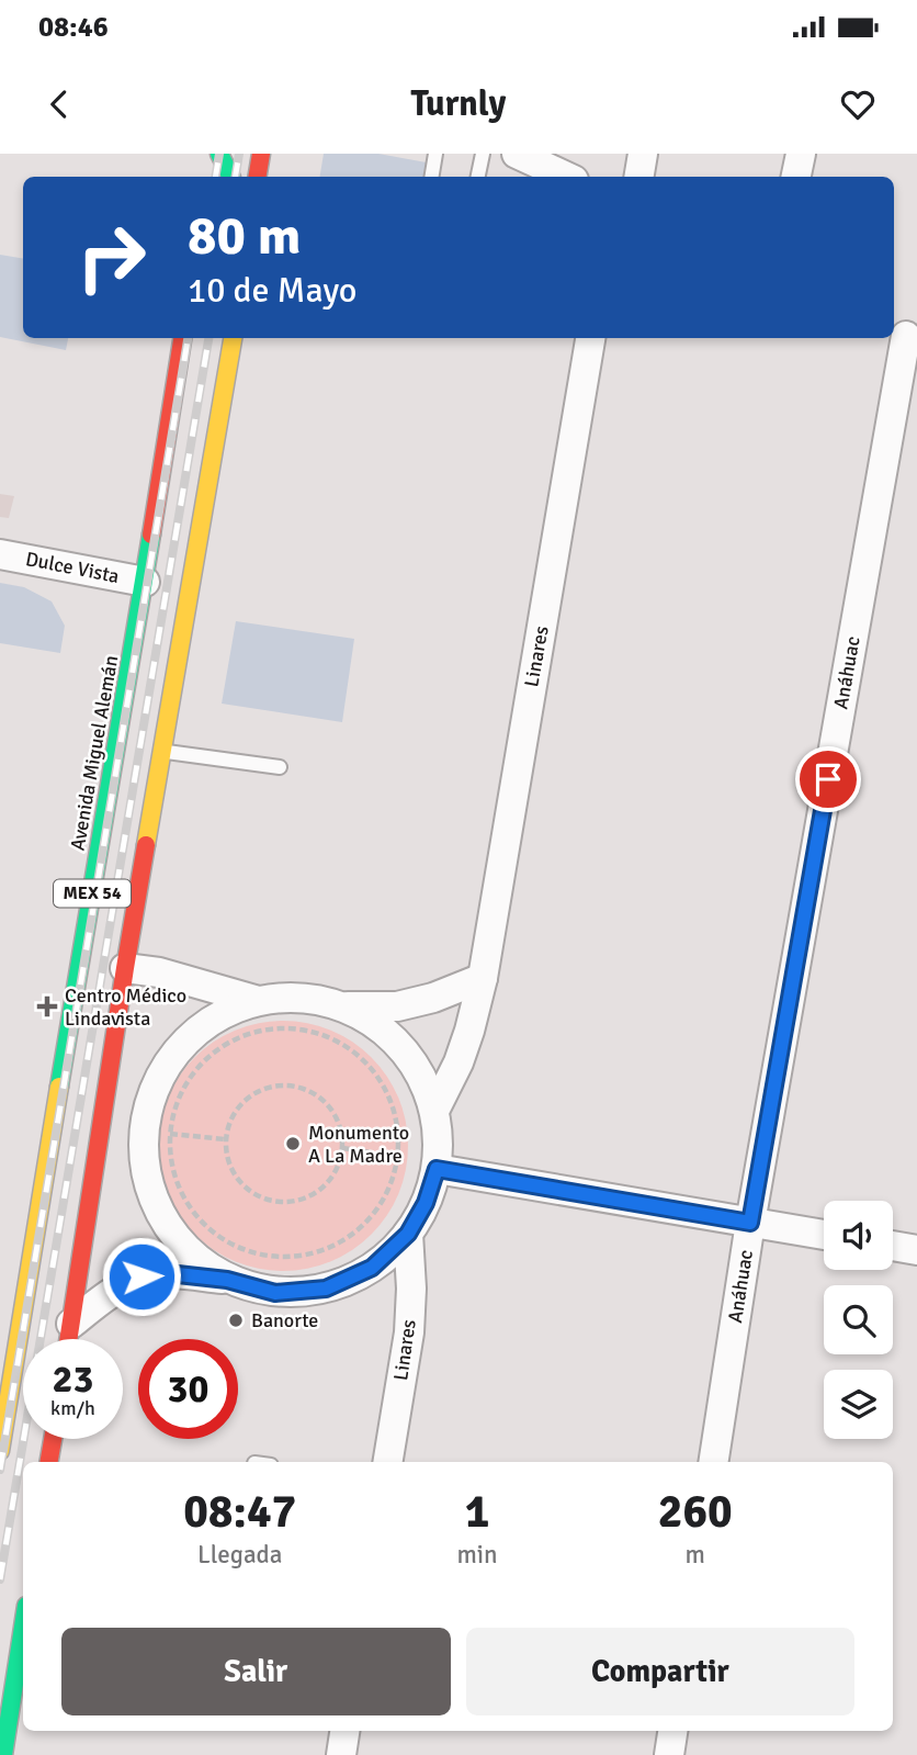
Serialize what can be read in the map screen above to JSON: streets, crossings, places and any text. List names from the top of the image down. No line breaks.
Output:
{"streets":{"highway":["Avenida Miguel Alemán","MEX 54"],"street":["Dulce Vista","Linares","Anáhuac"]},"crossings":[["Dulce Vista","Avenida Miguel Alemán"]],"places":{"health":["Centro Médico Lindavista"],"other":["Monumento A La Madre","Banorte"]},"page":{"status":"08:46","header":"Turnly","turn":["80 m","10 de Mayo"],"speed":"23 km/h","limit":"30","eta":["08:47","Llegada","1","min","260","m"],"buttons":["Salir","Compartir"]}}
